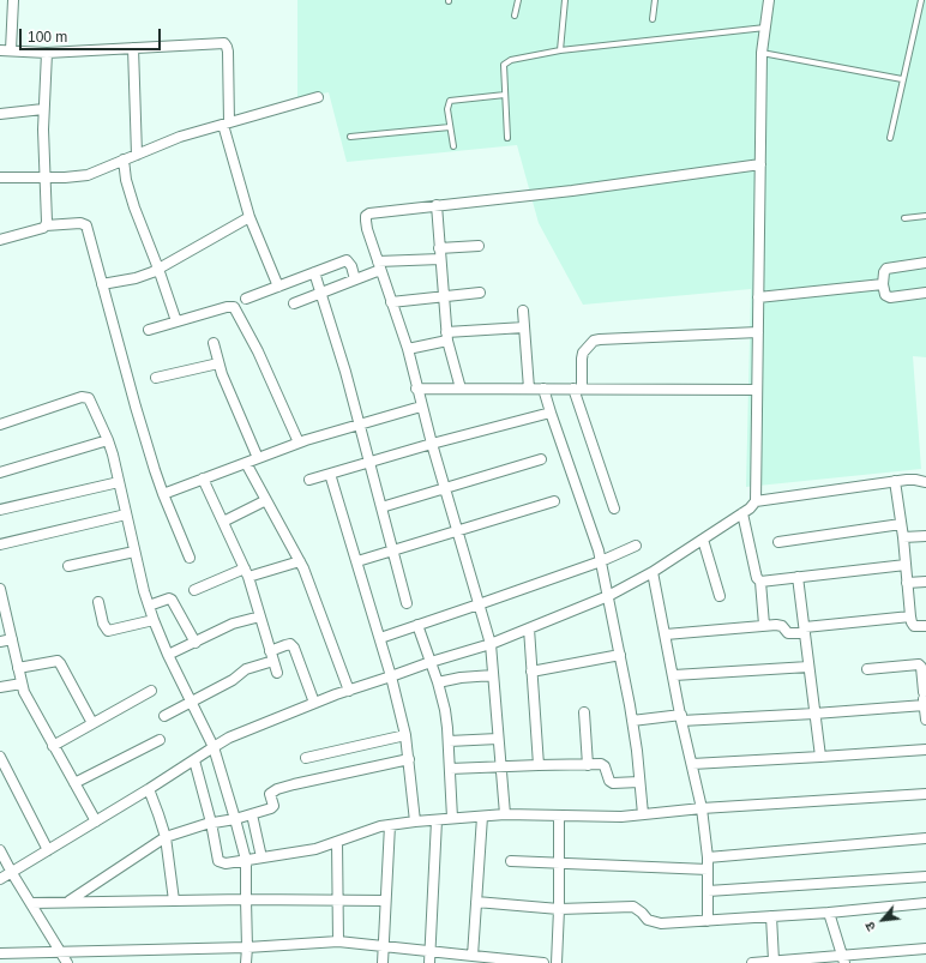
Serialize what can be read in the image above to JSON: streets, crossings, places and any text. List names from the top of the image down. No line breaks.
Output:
{"scale_bar":"100 m","north":"bottom left"}
